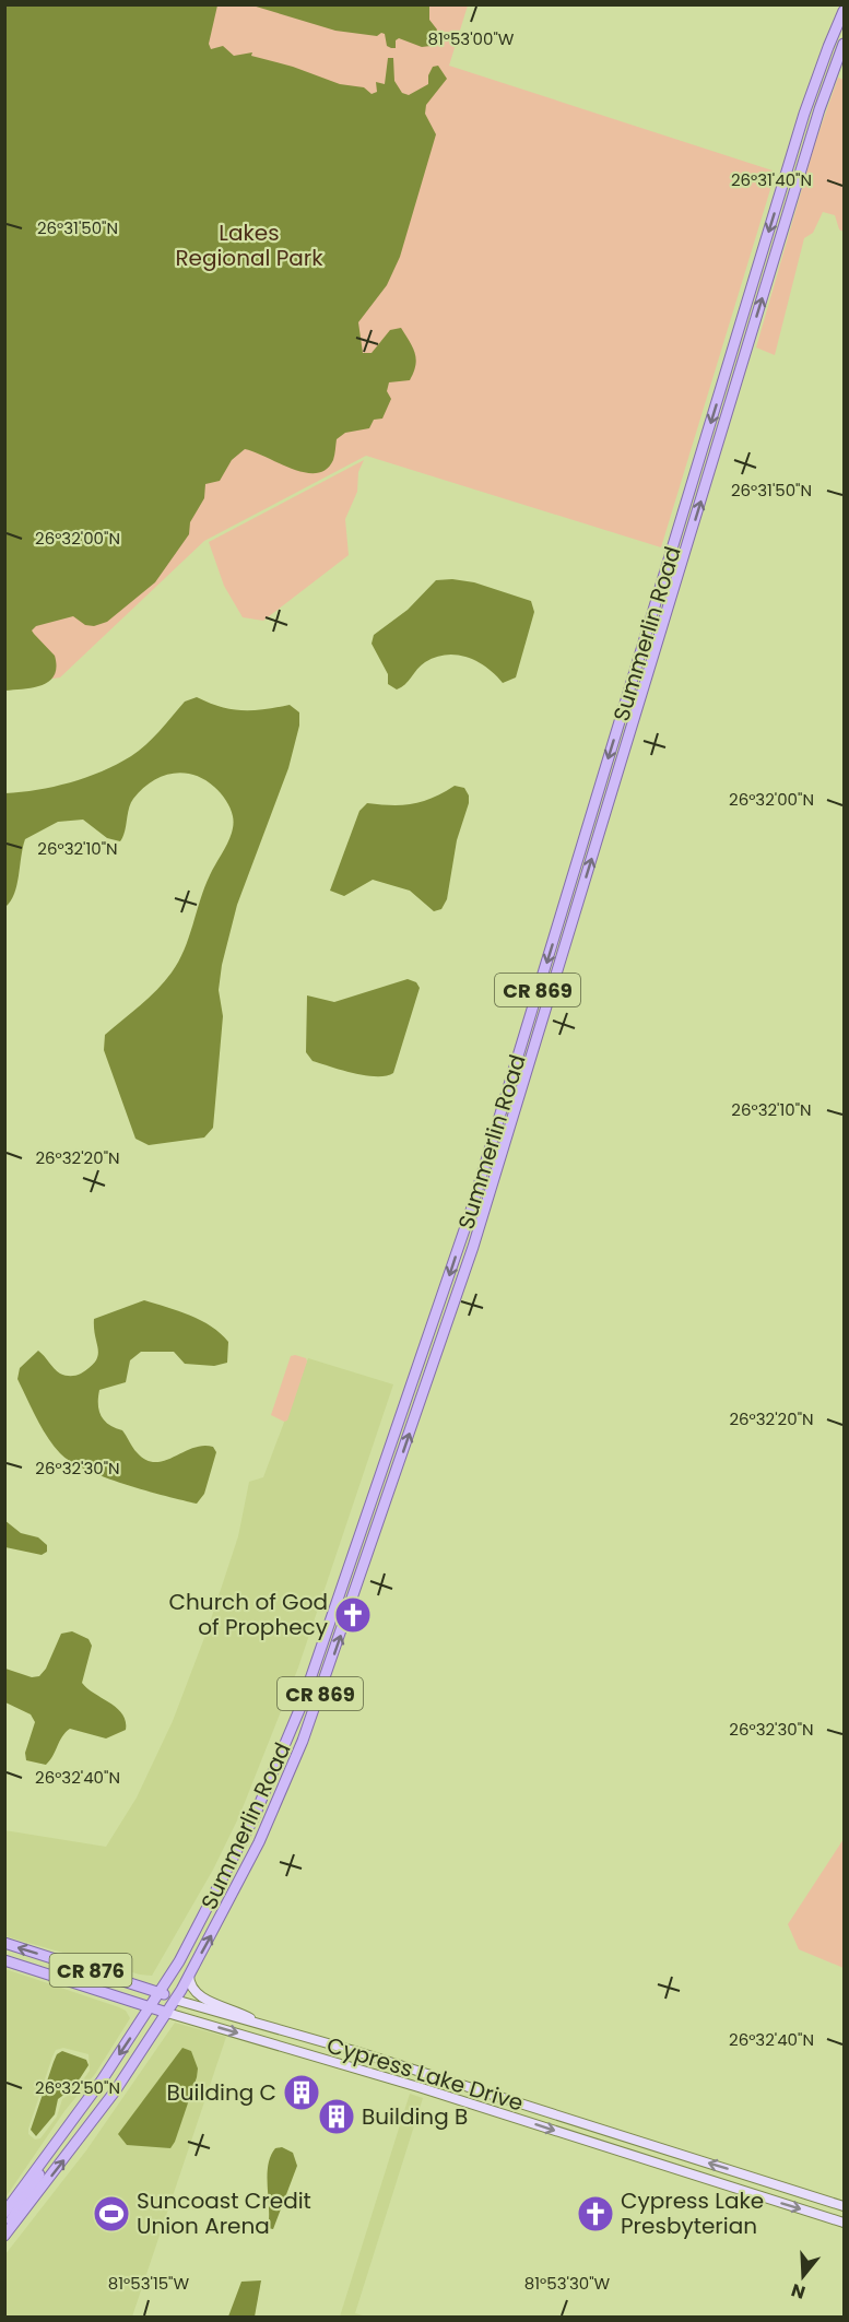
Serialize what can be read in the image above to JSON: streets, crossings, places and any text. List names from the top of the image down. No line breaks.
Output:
{"streets":{"main road":["Summerlin Road","CR 869","CR 876","Cypress Lake Drive"]},"crossings":[["Summerlin Road","Cypress Lake Drive"]],"parks":["Lakes Regional Park"],"places":{"church":["Church of God of Prophecy","Cypress Lake Presbyterian"],"building":["Building C","Building B"],"sports":["Suncoast Credit Union Arena"]},"north":"bottom","coordinates":["81°53'00\"W","26°31'40\"N","26°31'50\"N","26°32'00\"N","26°32'10\"N","26°32'20\"N","26°32'30\"N","26°32'40\"N","26°32'50\"N","81°53'15\"W","81°53'30\"W"]}
